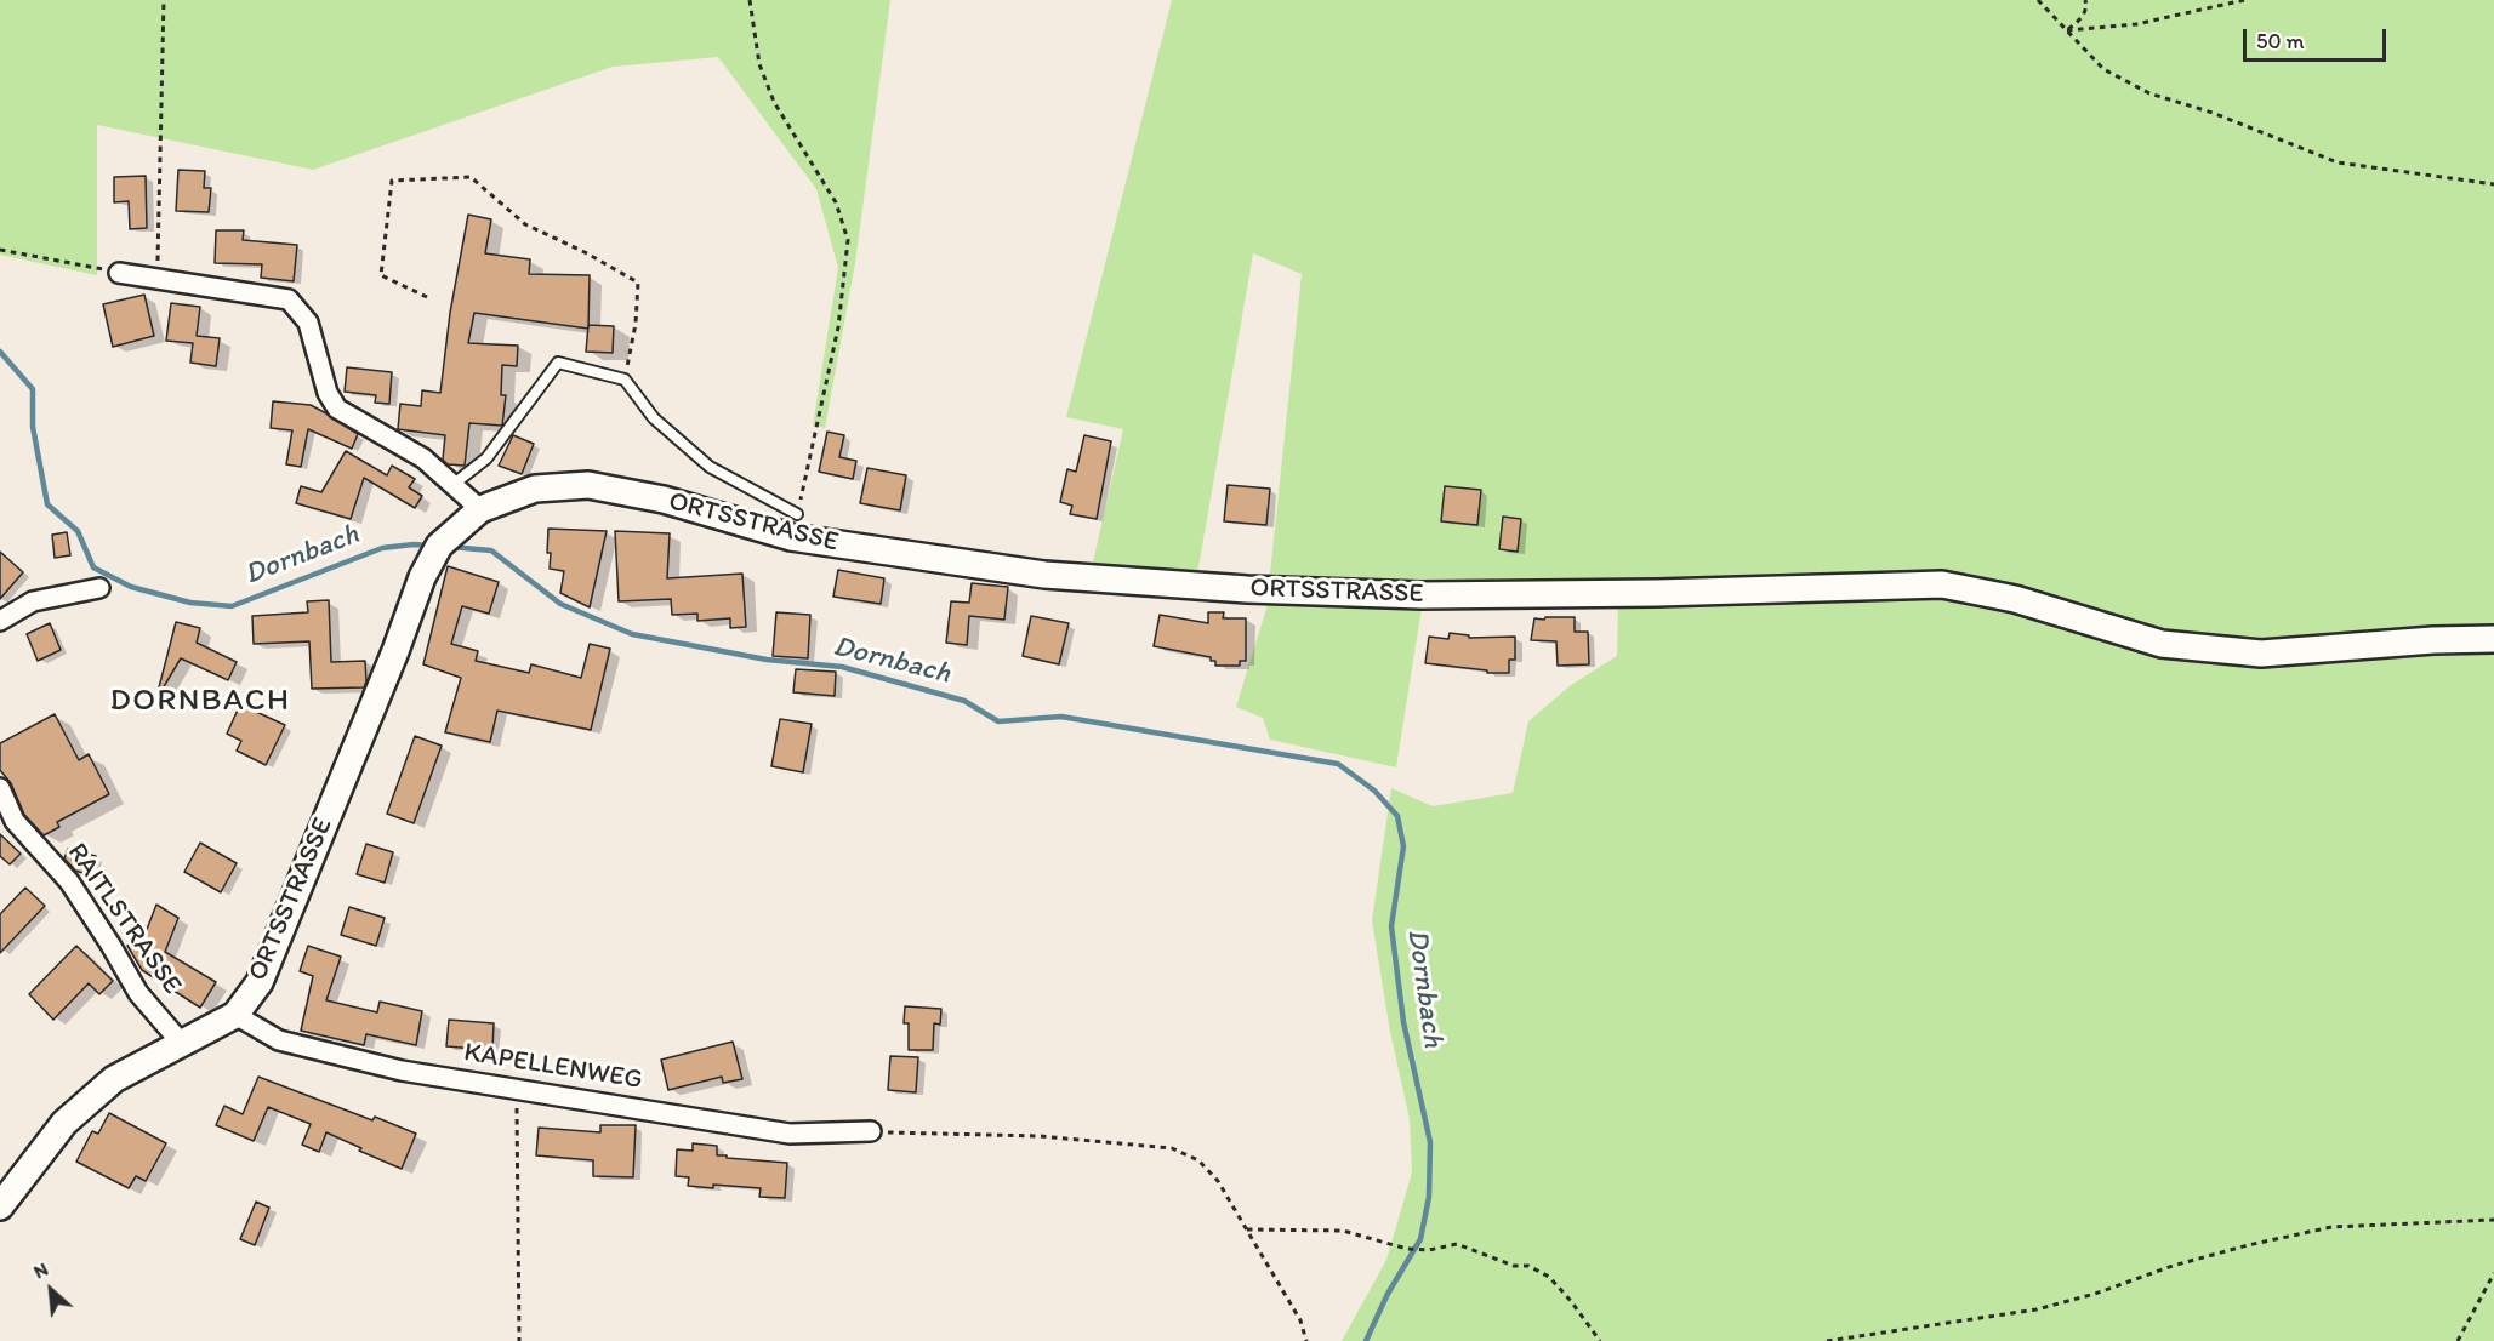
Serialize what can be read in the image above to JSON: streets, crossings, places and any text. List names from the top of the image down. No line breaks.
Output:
{"streets":{"street":["ORTSSTRASSE","RAITLSTRASSE","KAPELLENWEG"]},"crossings":[["ORTSSTRASSE","RAITLSTRASSE"],["ORTSSTRASSE","KAPELLENWEG"]],"districts":["DORNBACH"],"water":["Dornbach"],"scale_bar":"50 m","north":"top left"}
